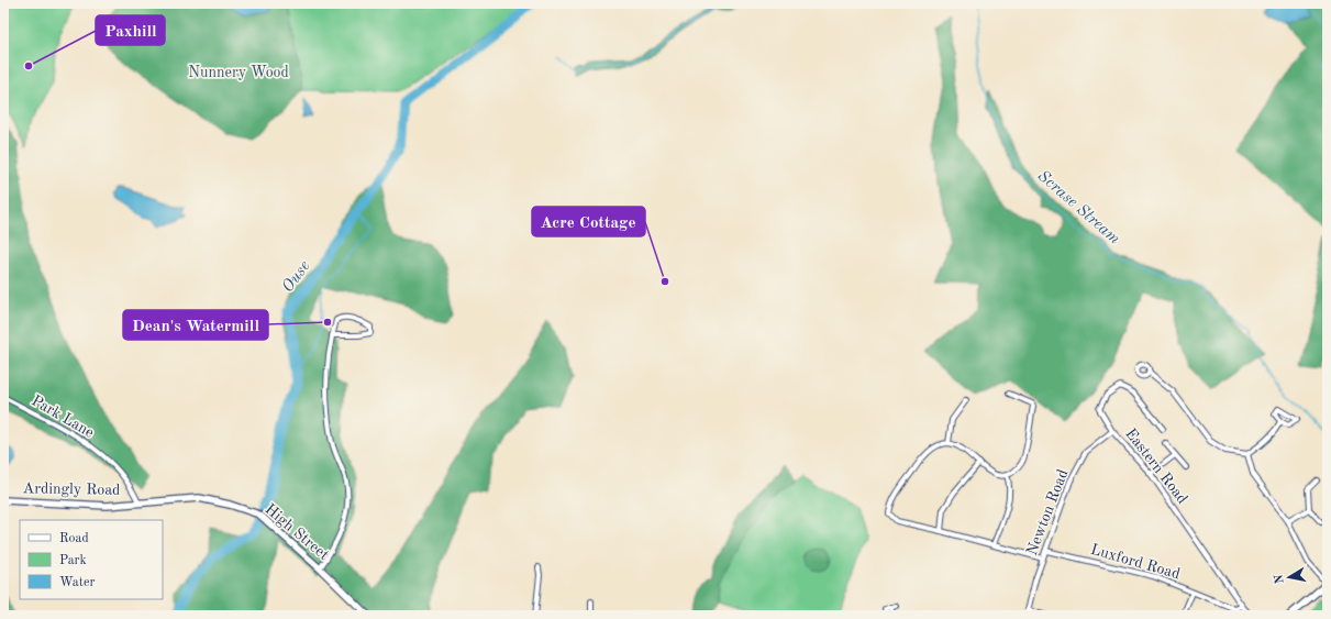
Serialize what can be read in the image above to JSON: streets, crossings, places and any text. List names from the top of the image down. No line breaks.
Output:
{"streets":{"main road":["Ardingly Road","High Street"],"street":["Park Lane","Eastern Road","Newton Road","Luxford Road"]},"crossings":[["Park Lane","Ardingly Road"],["Park Lane","High Street"],["Eastern Road","Newton Road"],["Eastern Road","Luxford Road"],["Ardingly Road","High Street"],["Newton Road","Luxford Road"]],"water":["Scrase Stream","Ouse"],"parks":["Nunnery Wood"],"places":["Paxhill","Acre Cottage","Dean's Watermill"],"legend":["Road","Park","Water"],"north":"left"}
